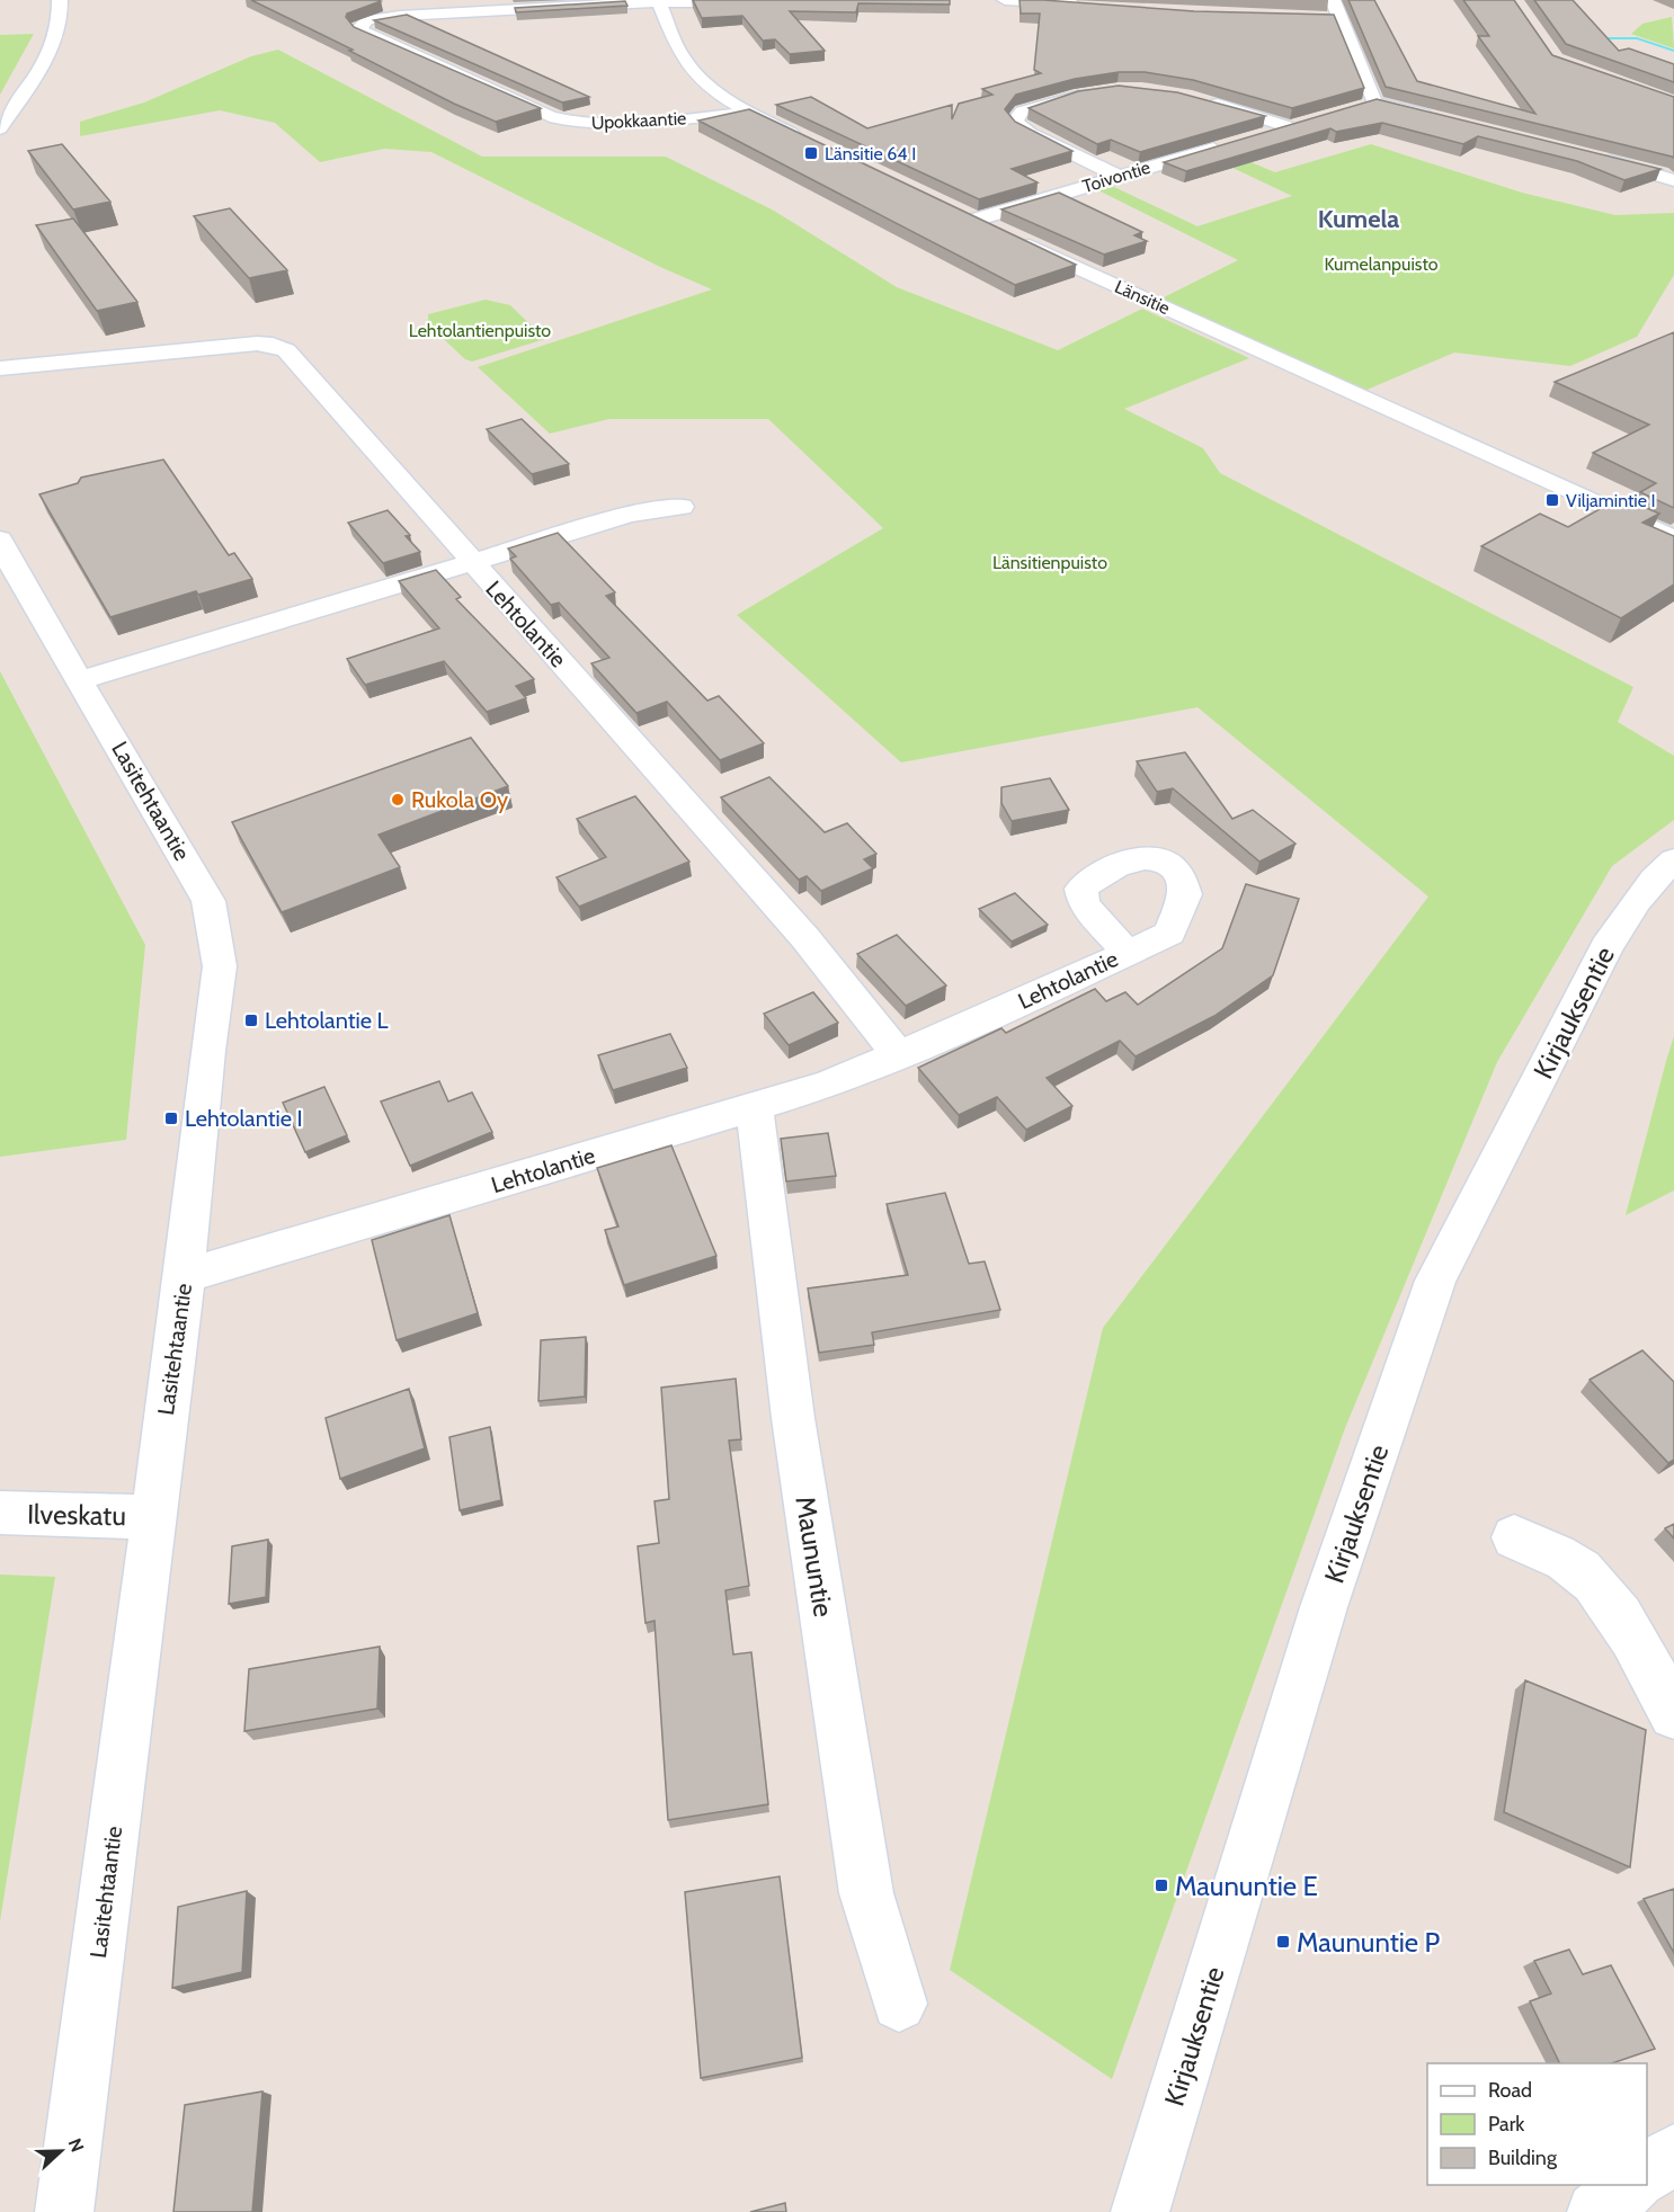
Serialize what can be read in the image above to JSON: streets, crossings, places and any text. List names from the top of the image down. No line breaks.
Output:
{"streets":{"street":["Upokkaantie","Toivontie","Länsitie","Lehtolantie","Lasitehtaantie","Kirjauksentie","Ilveskatu","Maununtie"]},"crossings":[["Toivontie","Länsitie"],["Lehtolantie","Lasitehtaantie"],["Lehtolantie","Maununtie"],["Lasitehtaantie","Ilveskatu"]],"districts":["Kumela"],"parks":["Kumelanpuisto","Lehtolantienpuisto","Länsitienpuisto"],"places":{"transit":["Länsitie 64 I","Viljamintie I","Lehtolantie L","Lehtolantie I","Maununtie E","Maununtie P"],"other":["Rukola Oy"]},"legend":["Road","Park","Building"],"north":"right"}
